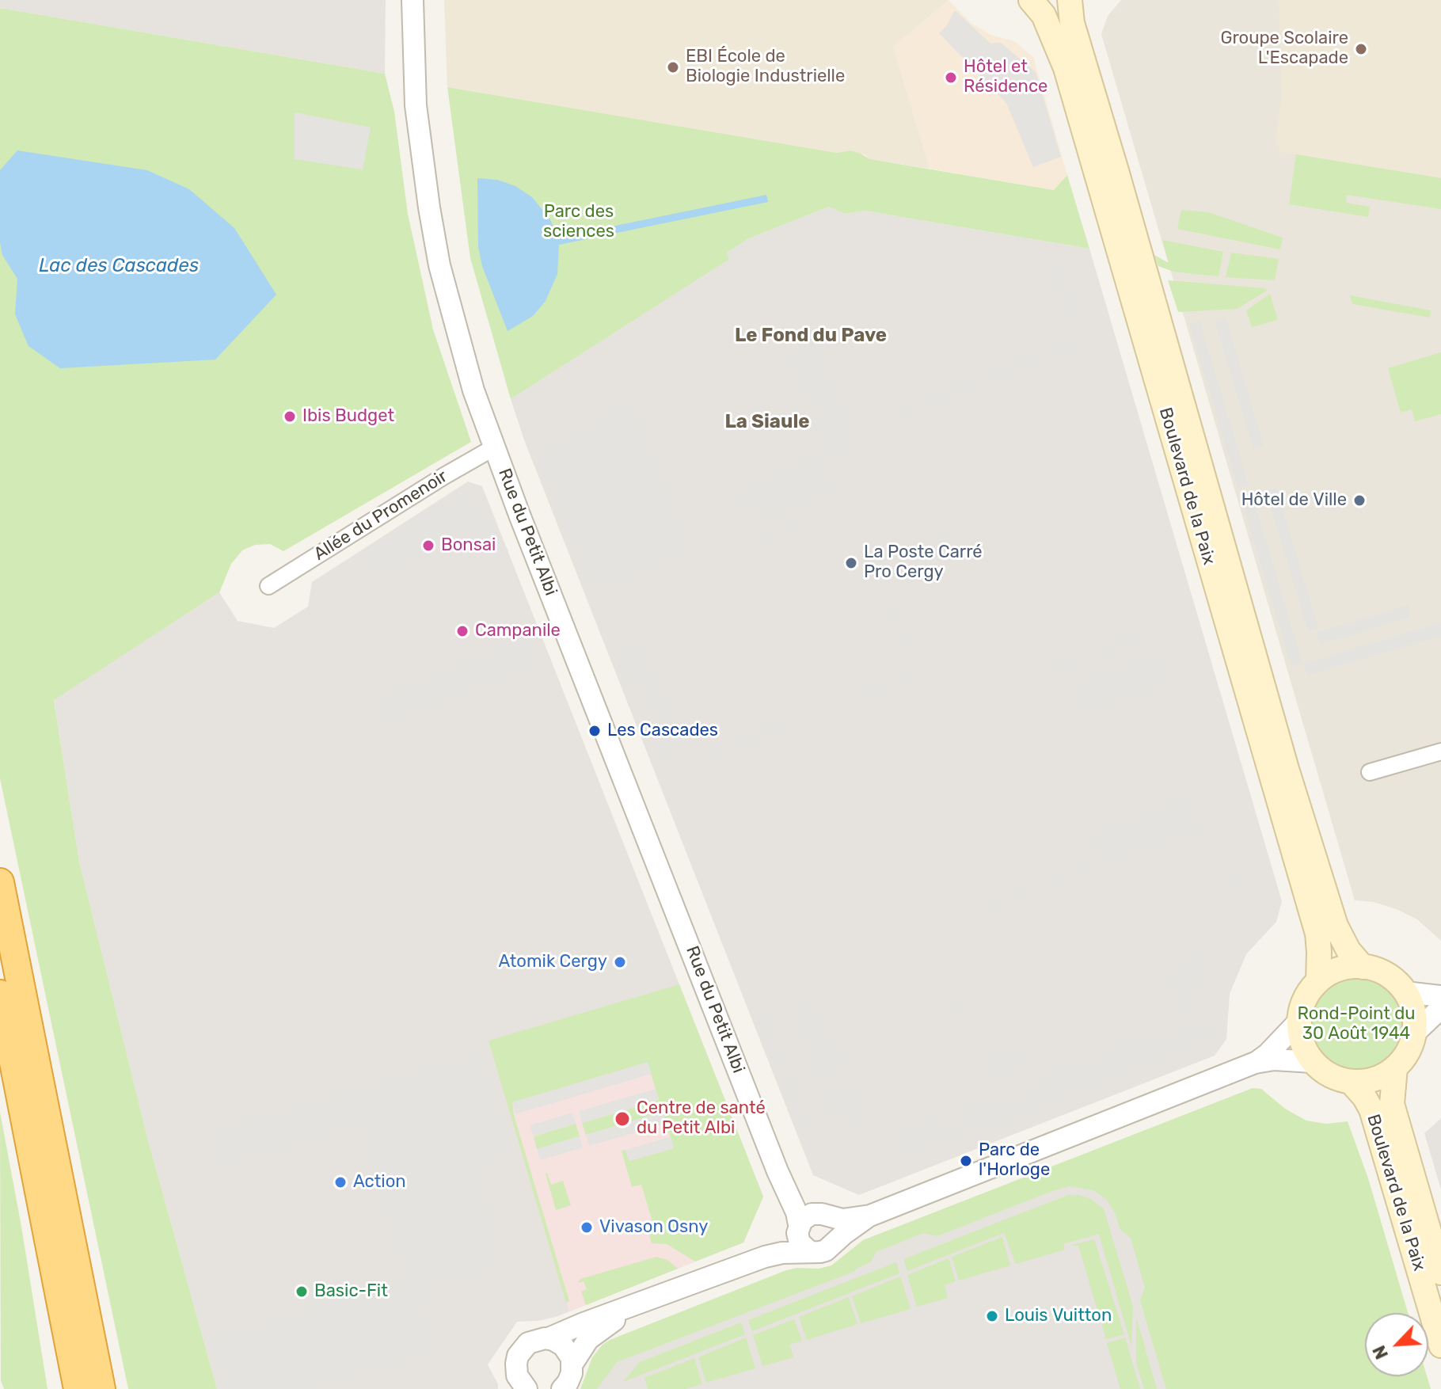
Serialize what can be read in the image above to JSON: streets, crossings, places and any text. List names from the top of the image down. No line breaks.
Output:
{"streets":{"main road":["Boulevard de la Paix"],"street":["Allée du Promenoir","Rue du Petit Albi"]},"crossings":[["Allée du Promenoir","Rue du Petit Albi"]],"districts":["Le Fond du Pave","La Siaule"],"water":["Lac des Cascades"],"parks":["Parc des sciences","Rond-Point du 30 Août 1944"],"places":["Groupe Scolaire L'Escapade","EBI École de Biologie Industrielle","Hôtel et Résidence","Ibis Budget","Hôtel de Ville","Bonsai","La Poste Carré Pro Cergy","Campanile","Les Cascades","Atomik Cergy","Centre de santé du Petit Albi","Parc de l'Horloge","Action","Vivason Osny","Basic-Fit","Louis Vuitton"],"north":"bottom left"}
